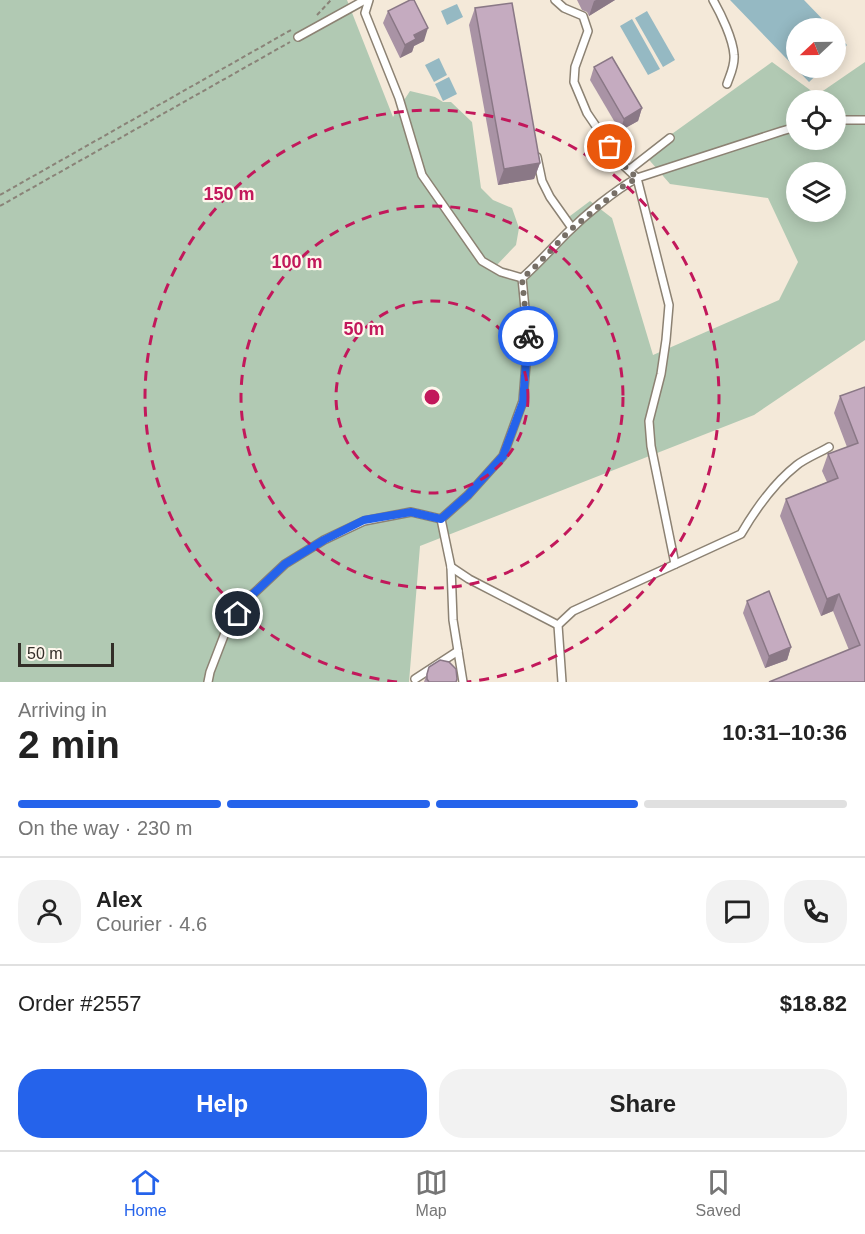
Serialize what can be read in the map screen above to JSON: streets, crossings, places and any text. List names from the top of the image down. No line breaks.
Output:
{"scale_bar":"50 m","north":"left","page":{"scale":"50 m","heading":["2 min","Arriving in","10:31–10:36"],"panel":["Alex","Courier · 4.6","Order #2557","$18.82"],"bar":"On the way · 230 m","buttons":["Help","Share"],"tabs":["Home","Map","Saved"]},"rings":["150 m","100 m","50 m"]}
